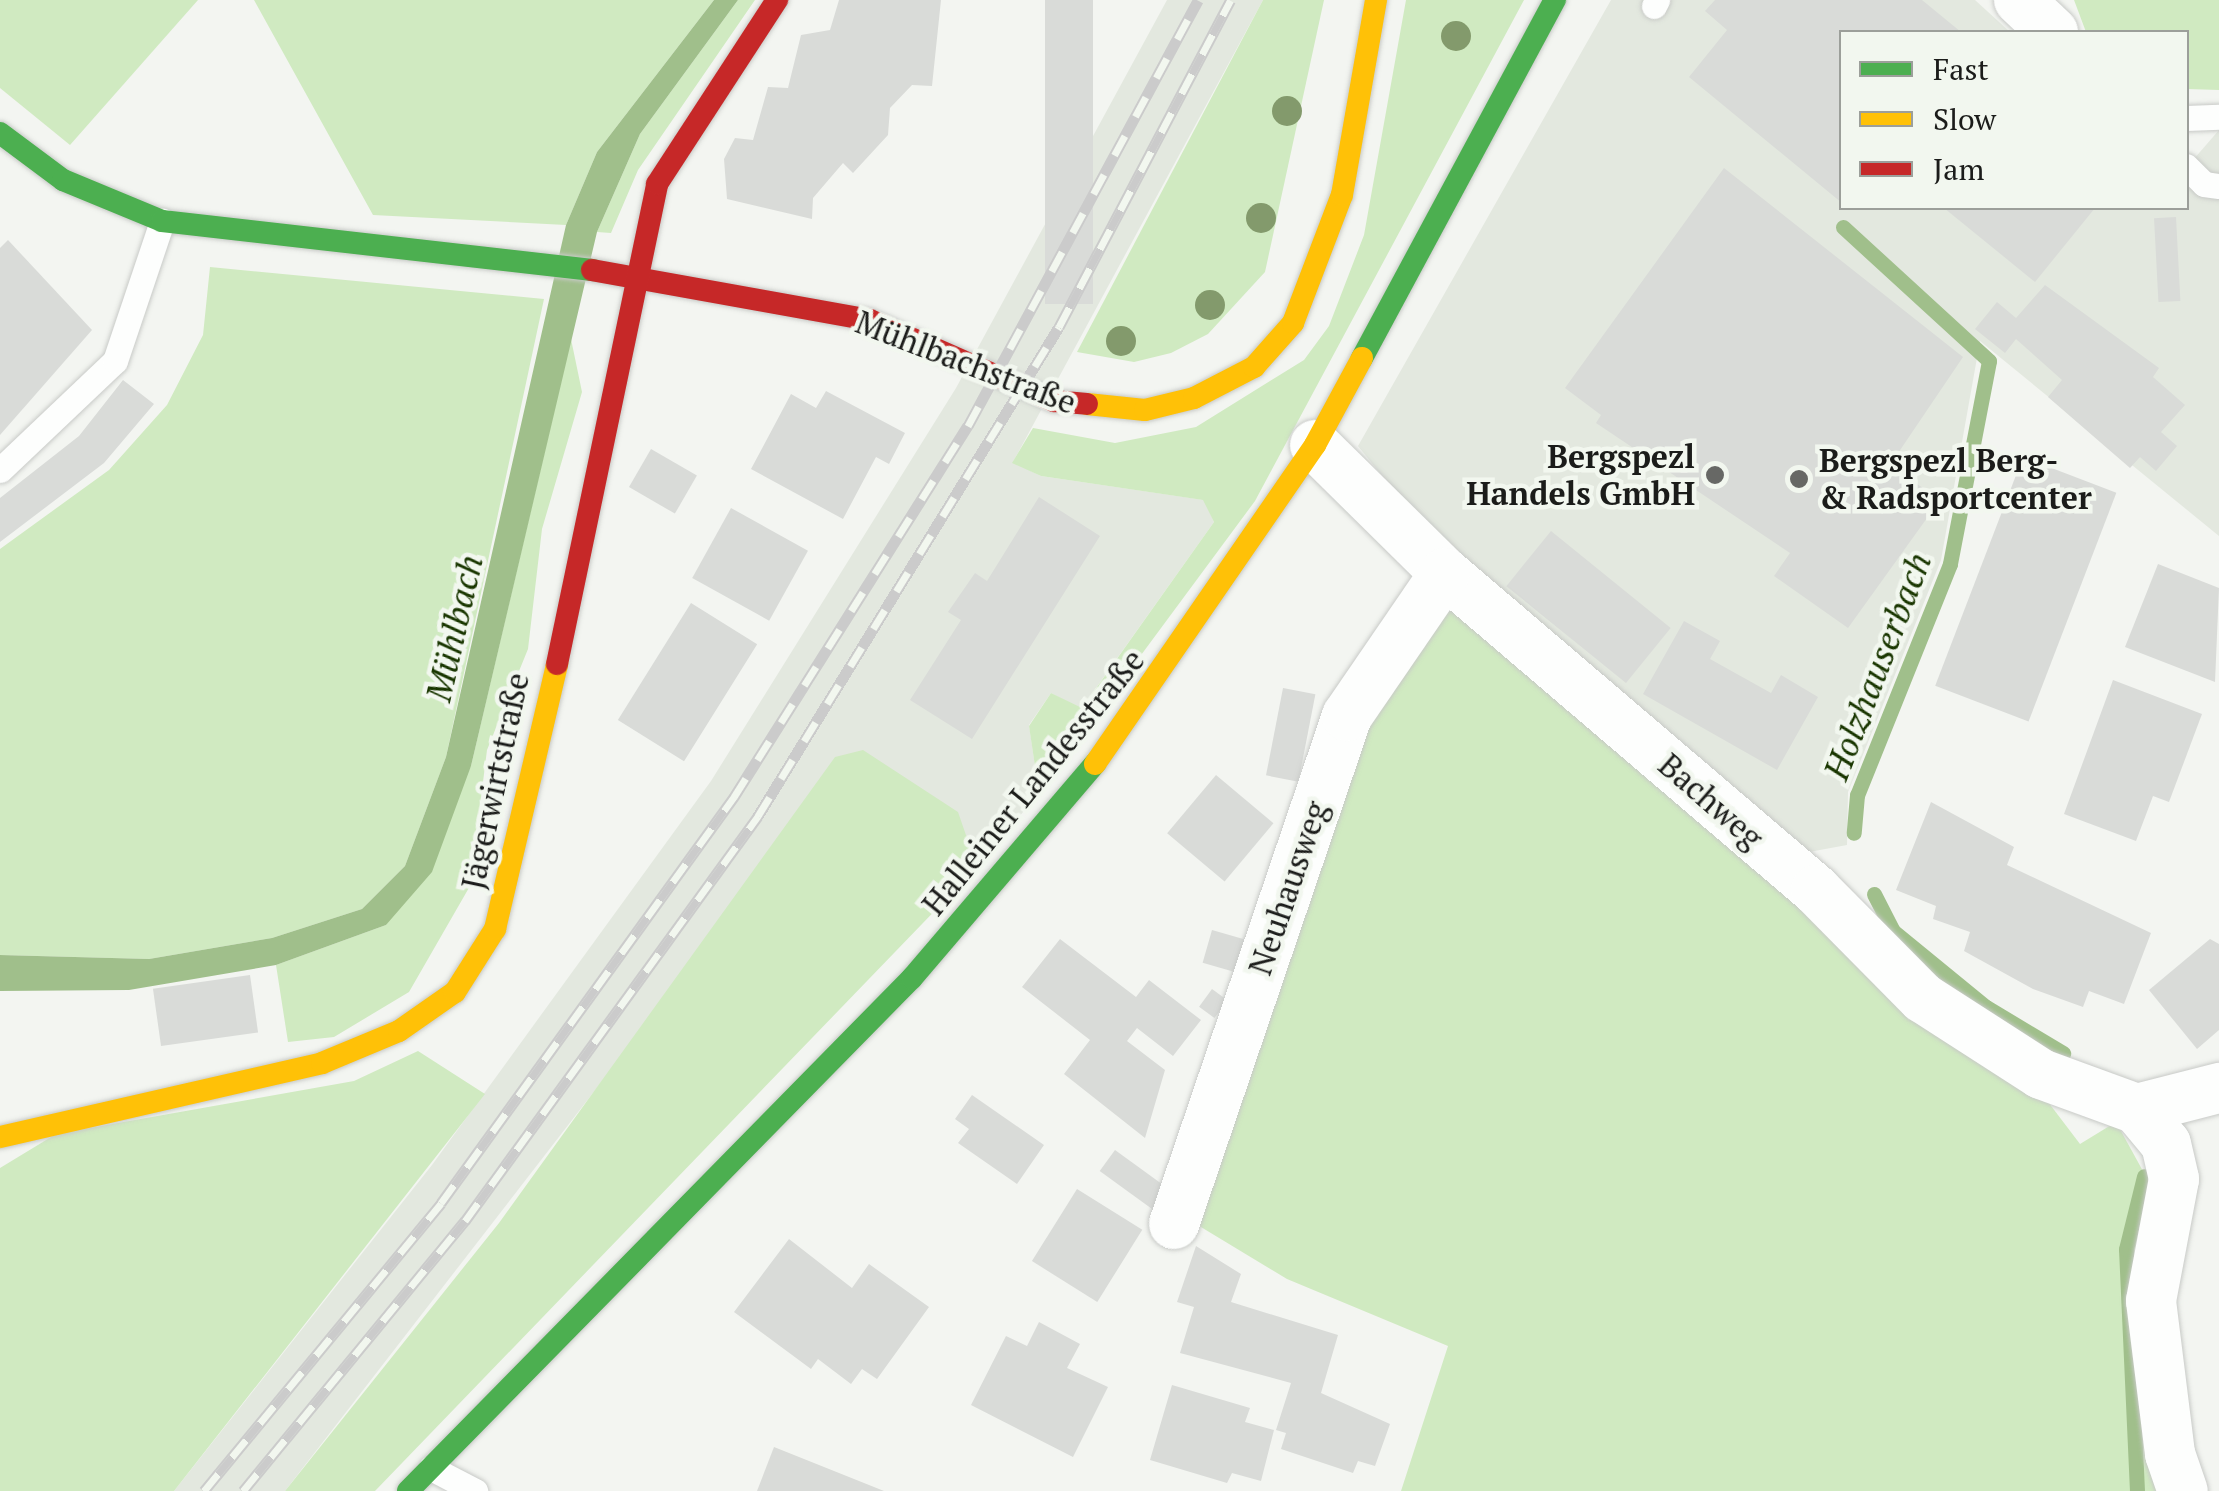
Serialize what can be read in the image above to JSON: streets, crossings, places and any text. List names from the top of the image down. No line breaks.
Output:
{"streets":{"street":["Mühlbachstraße","Jägerwirtstraße","Halleiner Landesstraße","Bachweg","Neuhausweg"]},"crossings":[["Mühlbachstraße","Jägerwirtstraße"],["Halleiner Landesstraße","Bachweg"],["Bachweg","Neuhausweg"]],"water":["Mühlbach","Holzhauserbach"],"places":["Bergspezl Handels GmbH","Bergspezl Berg- & Radsportcenter"],"legend":["Fast","Slow","Jam"]}
